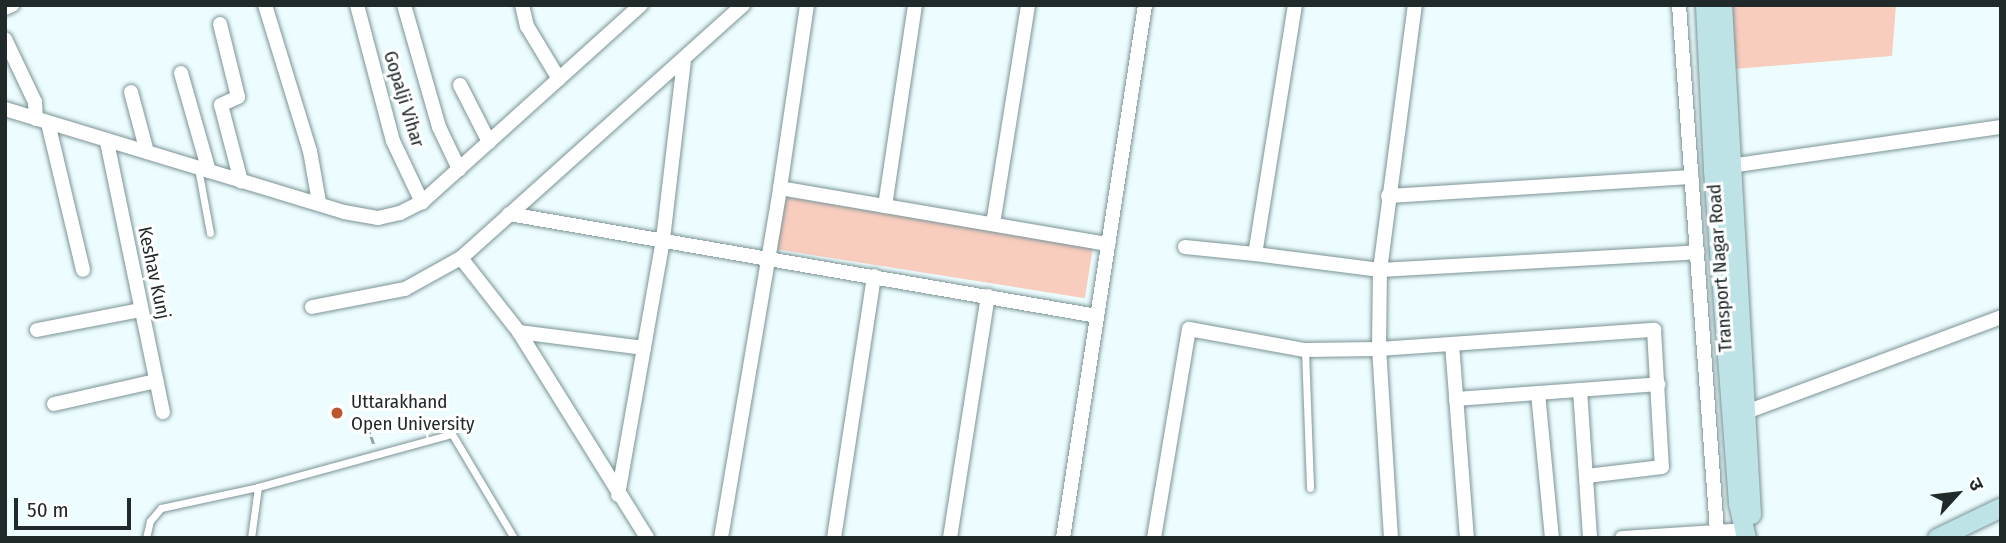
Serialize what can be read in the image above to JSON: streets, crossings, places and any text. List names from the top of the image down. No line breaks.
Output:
{"streets":{"main road":["Transport Nagar Road"],"street":["Gopalji Vihar","Keshav Kunj"]},"places":["Uttarakhand Open University"],"scale_bar":"50 m","north":"top right"}
